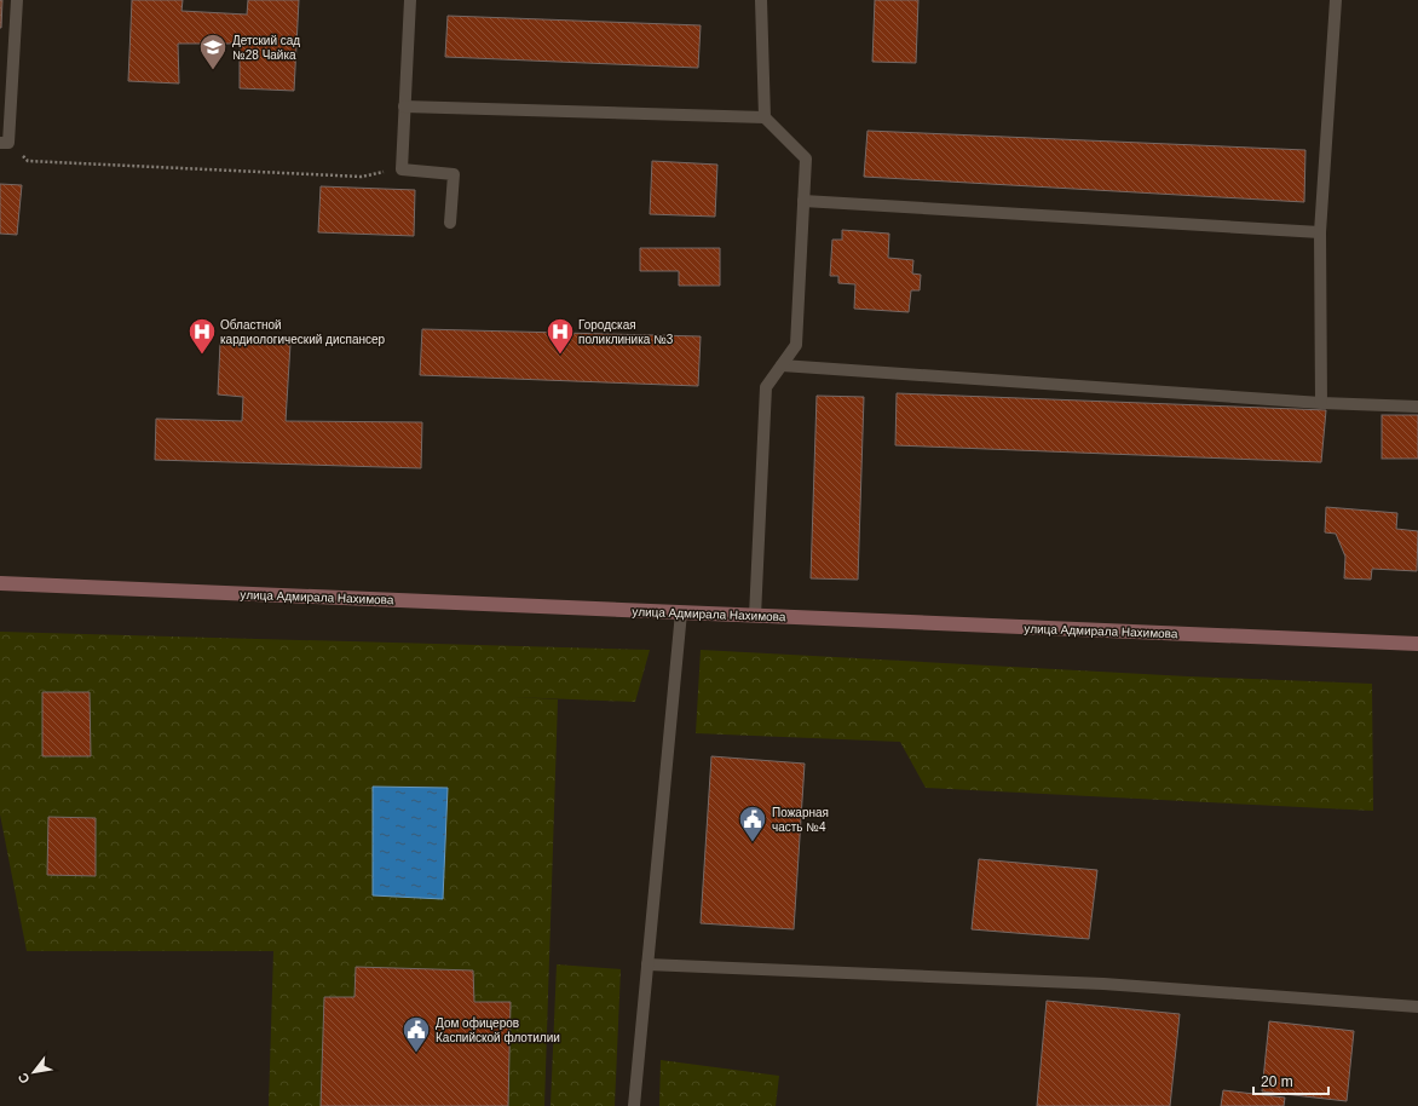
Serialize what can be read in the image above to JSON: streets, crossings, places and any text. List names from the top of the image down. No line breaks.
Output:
{"streets":{"main road":["улица Адмирала Нахимова"]},"places":{"school or university":["Детский сад №28 Чайка"],"hospital":["Областной кардиологический диспансер","Городская поликлиника №3"],"public building":["Пожарная часть №4","Дом офицеров Каспийской флотилии"]},"scale_bar":"20 m","north":"bottom left"}
